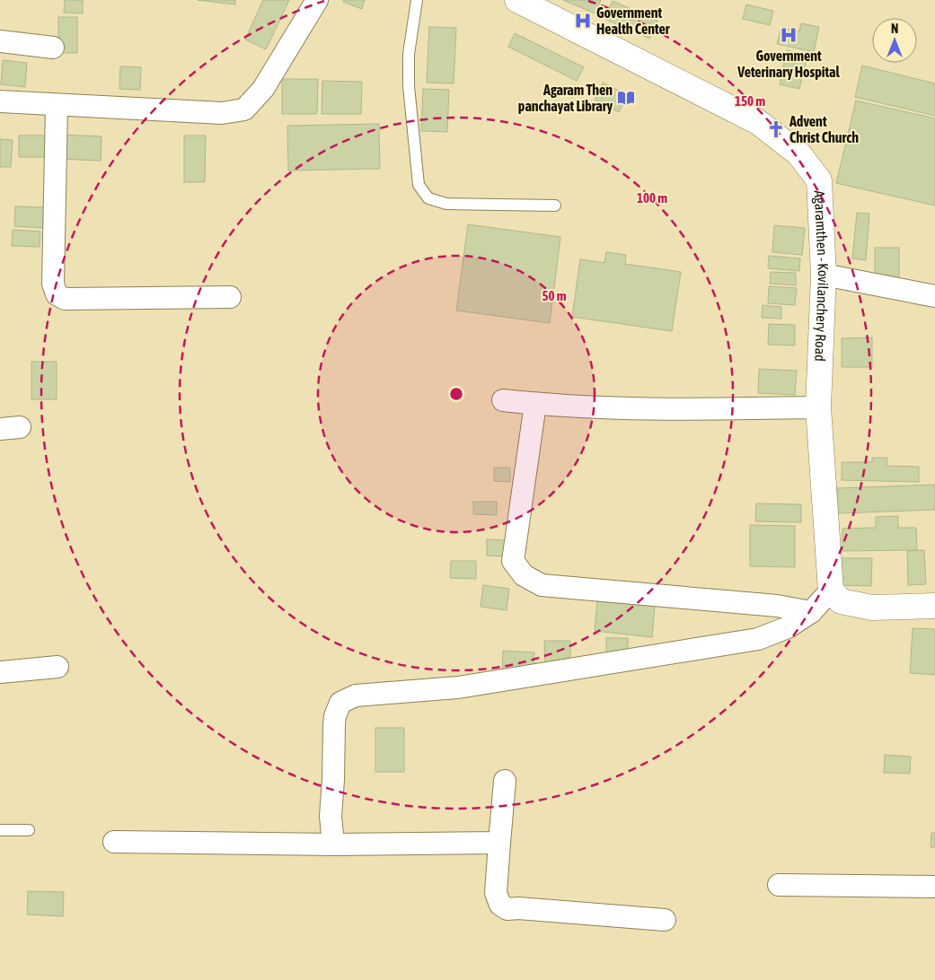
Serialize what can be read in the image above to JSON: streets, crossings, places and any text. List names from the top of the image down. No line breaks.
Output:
{"streets":{"main road":["Agaramthen - Kovilanchery Road"]},"places":{"hospital":["Government Health Center","Government Veterinary Hospital"],"library":["Agaram Then panchayat Library"],"church":["Advent Christ Church"]},"north":"top","rings":["150 m","100 m","50 m"]}
